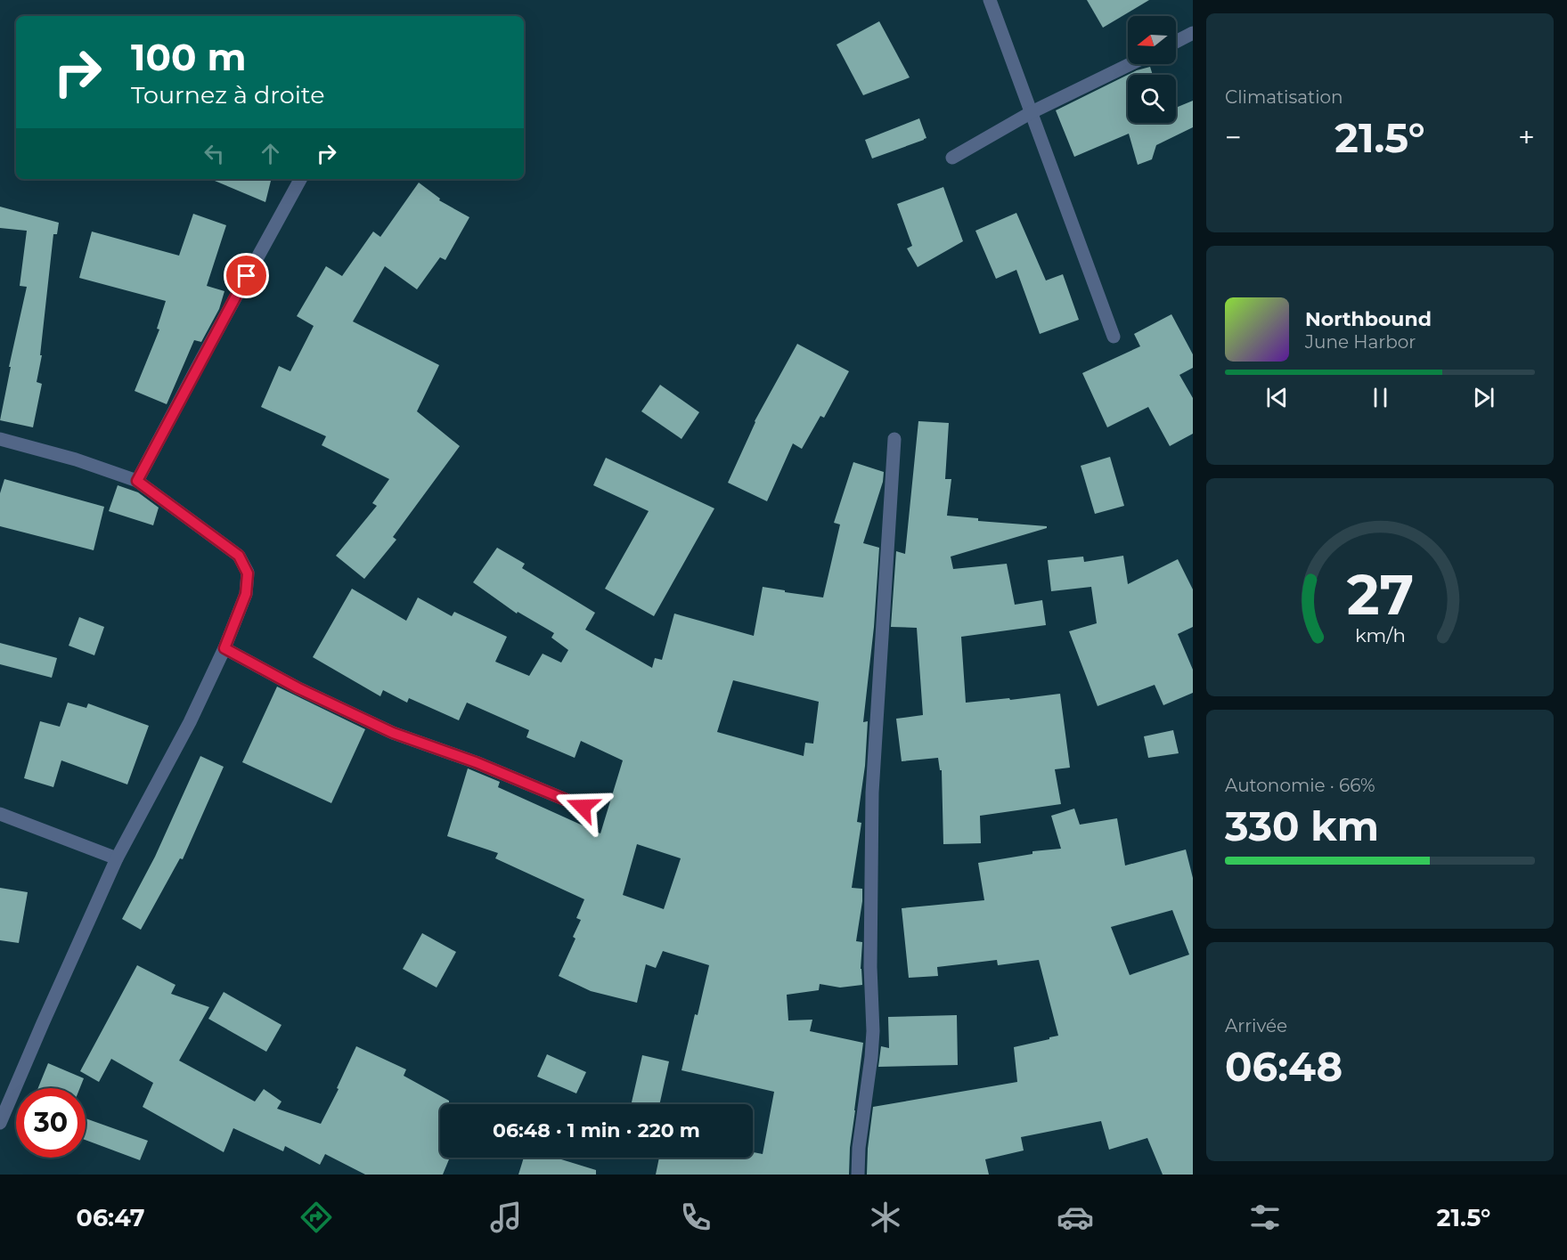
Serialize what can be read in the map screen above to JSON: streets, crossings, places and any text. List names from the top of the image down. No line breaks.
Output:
{"north":"left","page":{"tile":["Climatisation",["Autonomie · 66%","330 km"],["Arrivée","06:48"]],"turn":["100 m","Tournez à droite"],"heat":["−","21.5°","+"],"song":["Northbound","June Harbor"],"limit":"30","trip":"06:48 · 1 min · 220 m","tabs":["06:47","21.5°"],"gauge":["27","km/h"]}}
